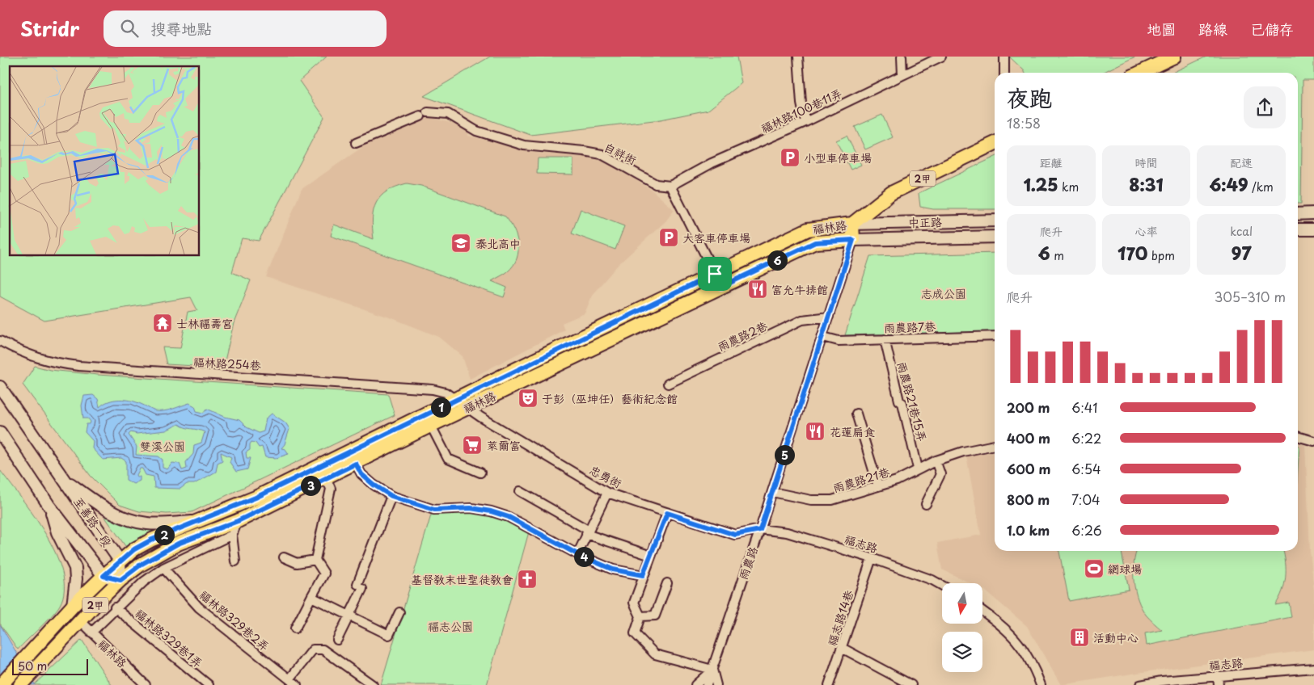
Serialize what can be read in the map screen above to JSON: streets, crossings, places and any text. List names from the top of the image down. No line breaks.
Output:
{"streets":{"main road":["2甲","中正路","福林路","至善路一段","雨農路"],"street":["福林路100巷11弄","自祥街","雨農路7巷","雨農路2巷","福林路254巷","雨農路21巷15弄","忠勇街","雨農路21巷","福志路","福志路14巷","福林路329巷2弄","福林路329巷1弄"]},"crossings":[["福林路100巷11弄","自祥街"],["中正路","福林路"],["中正路","雨農路"],["福林路","福林路254巷"],["福林路","忠勇街"],["福林路","至善路一段"],["福林路","雨農路"],["雨農路7巷","雨農路21巷15弄"],["雨農路7巷","雨農路"],["雨農路2巷","雨農路"],["福林路254巷","忠勇街"],["雨農路21巷15弄","雨農路21巷"],["忠勇街","福志路"],["忠勇街","雨農路"],["雨農路21巷","雨農路"],["福志路","雨農路"],["福志路","福志路14巷"]],"parks":["志成公園","雙溪公園","福志公園"],"places":{"parking":["小型車停車場","大客車停車場"],"school or university":["泰北高中"],"restaurant":["富允牛排館","花蓮扁食"],"temple":["士林福壽宮"],"theatre":["于彭（巫坤任）藝術紀念館"],"supermarket":["萊爾富"],"sports":["網球場"],"church":["基督教末世聖徒教會"],"building":["活動中心"]},"scale_bar":"50 m","north":"bottom","page":{"header":"Stridr","search":"搜尋地點","nav":["地圖","路線","已儲存"],"heading":["夜跑","18:58"],"stats":[["距離","1.25 km"],["時間","8:31"],["配速","6:49 /km"],["爬升","6 m"],["心率","170 bpm"],["kcal","97"]],"pins":["6","1","5","3","2","4"],"chart":["爬升","305–310 m"],"list":[{"name":"200 m","note":"6:41"},{"name":"400 m","note":"6:22"},{"name":"600 m","note":"6:54"},{"name":"800 m","note":"7:04"},{"name":"1.0 km","note":"6:26"}],"scale":"50 m"}}
